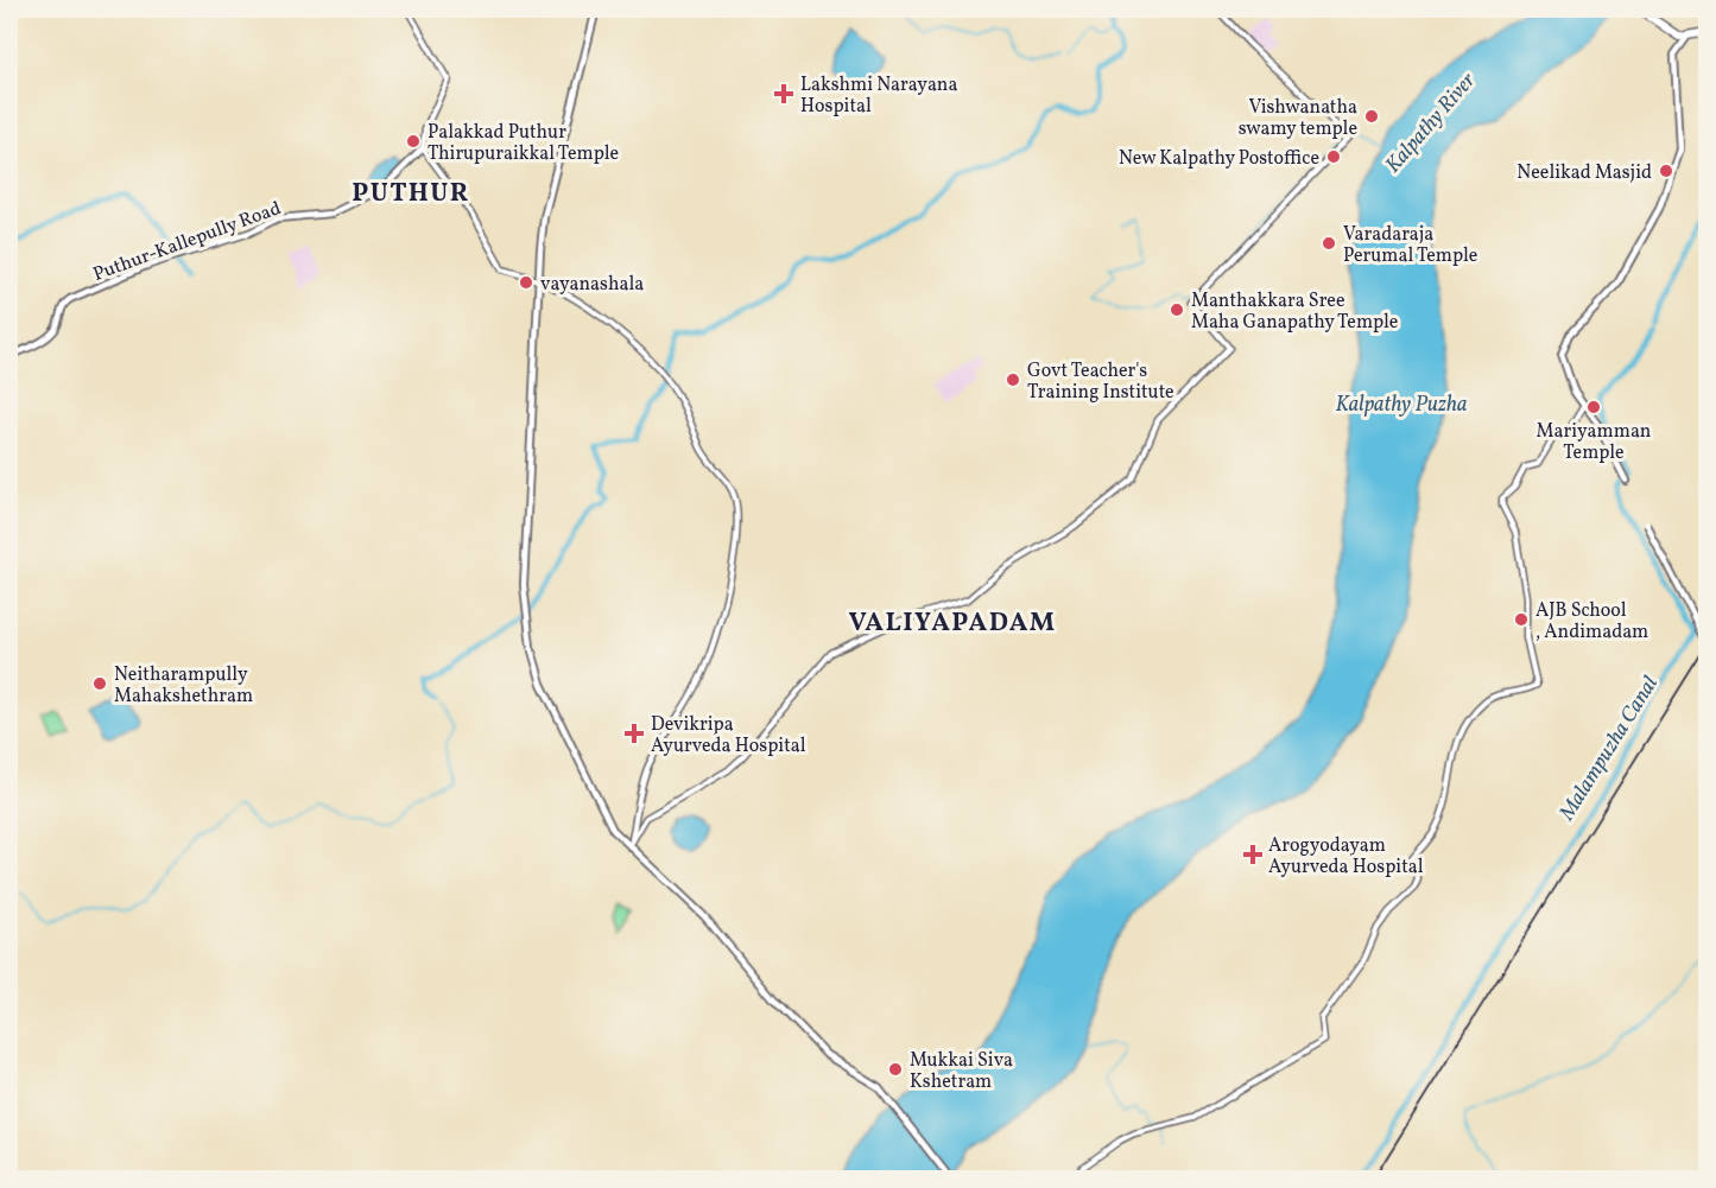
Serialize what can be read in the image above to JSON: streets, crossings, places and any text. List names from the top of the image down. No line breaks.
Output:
{"streets":{"main road":["Puthur-Kallepully Road"]},"districts":["PUTHUR","VALIYAPADAM"],"water":["Kalpathy River","Kalpathy Puzha","Malampuzha Canal"],"places":{"health":["Lakshmi Narayana Hospital","Devikripa Ayurveda Hospital","Arogyodayam Ayurveda Hospital"],"other":["Vishwanatha swamy temple","Palakkad Puthur Thirupuraikkal Temple","New Kalpathy Postoffice","Neelikad Masjid","Varadaraja Perumal Temple","vayanashala","Manthakkara Sree Maha Ganapathy Temple","Govt Teacher's Training Institute","Mariyamman Temple","AJB School , Andimadam","Neitharampully Mahakshethram","Mukkai Siva Kshetram"]}}
